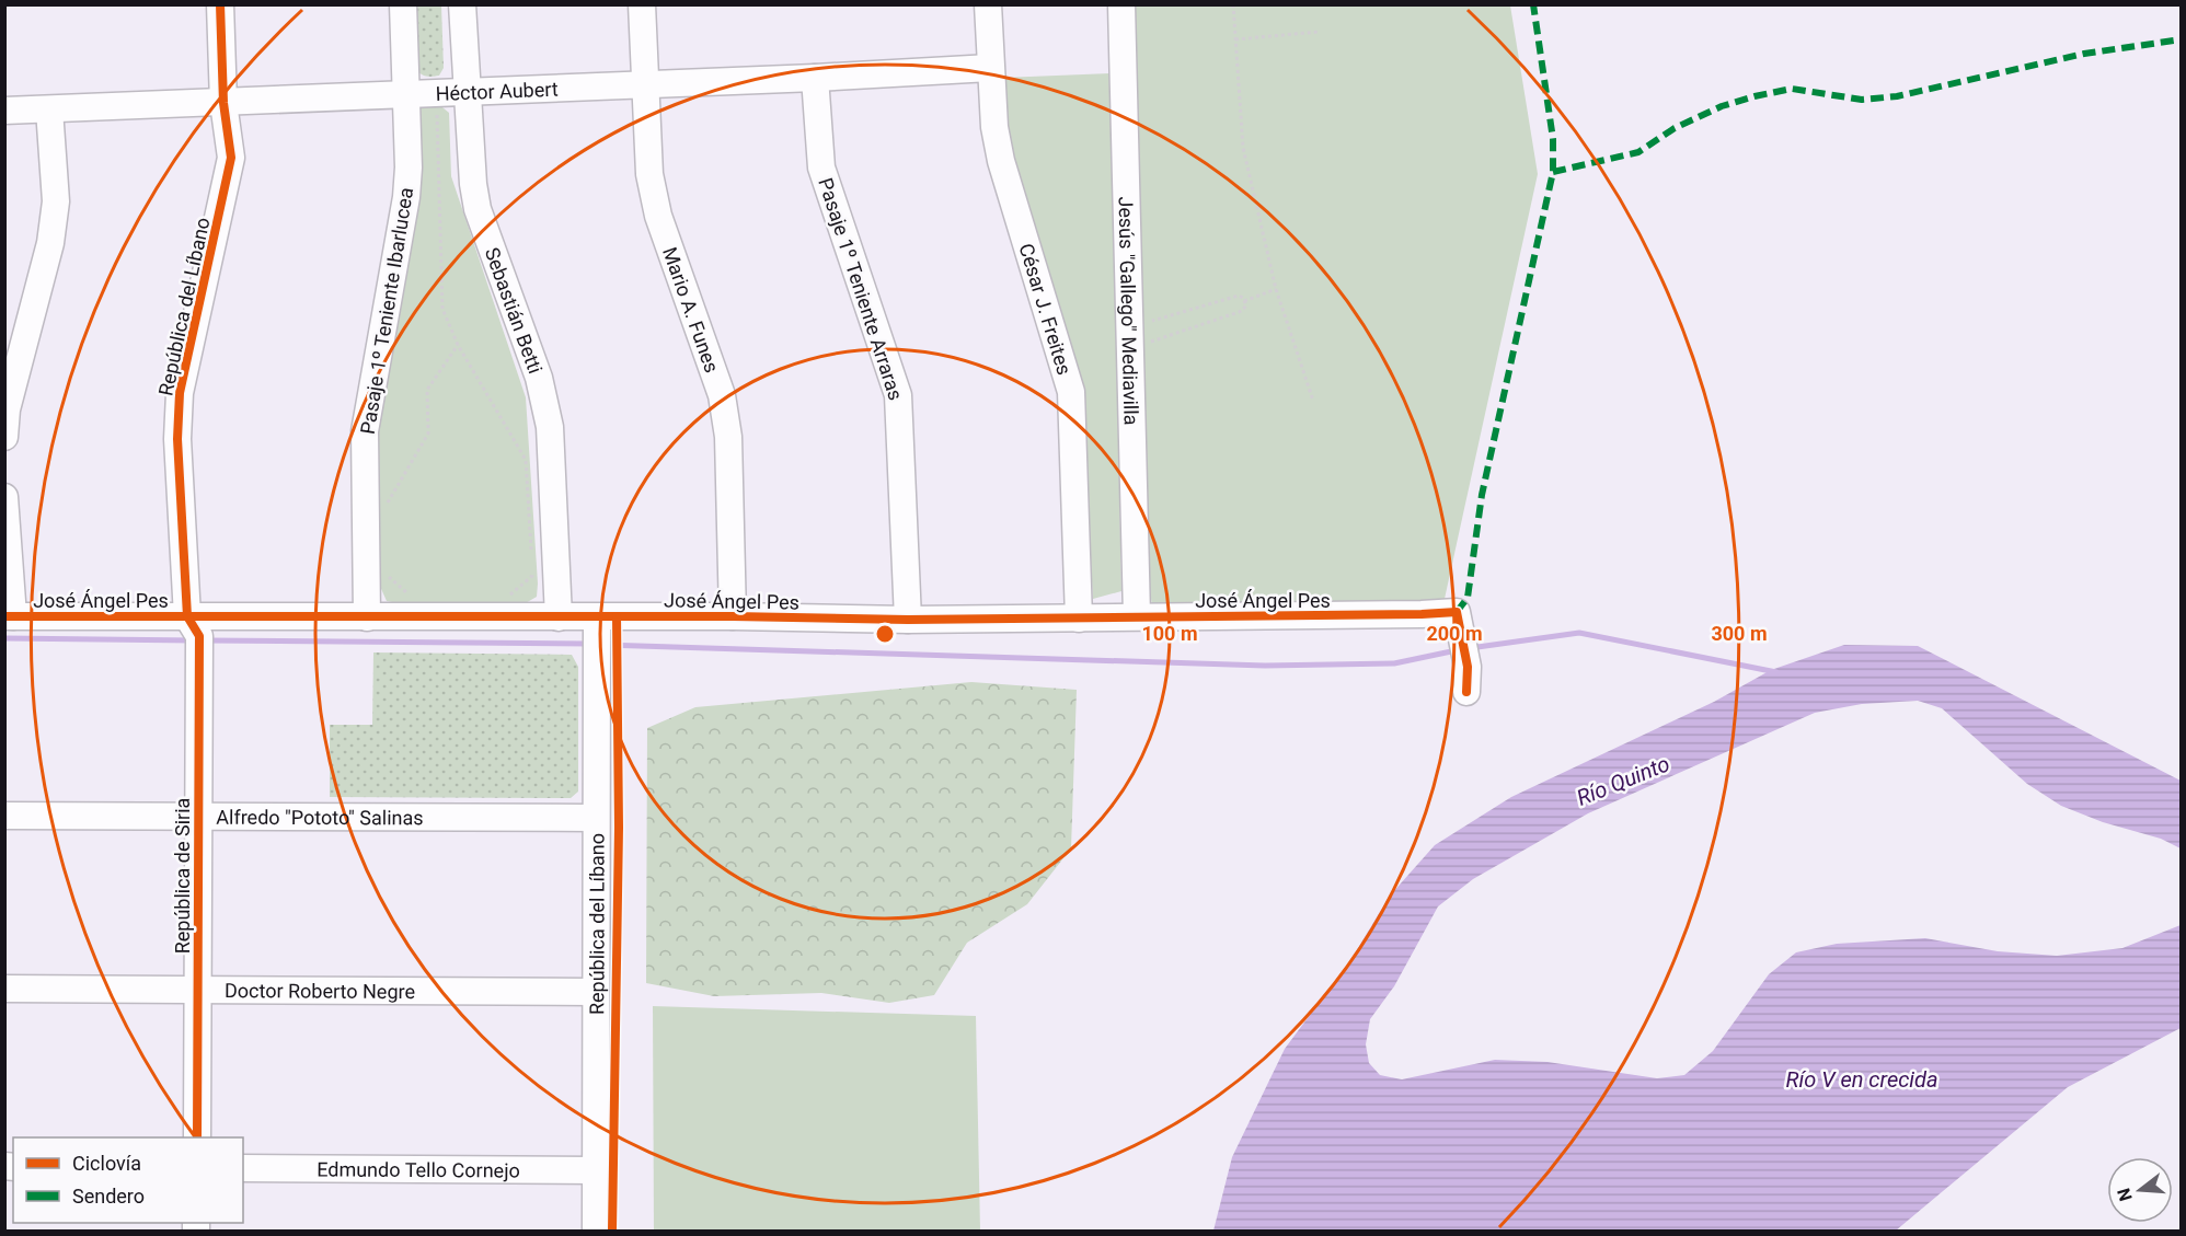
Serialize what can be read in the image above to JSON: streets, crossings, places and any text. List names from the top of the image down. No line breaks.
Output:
{"streets":{"street":["Héctor Aubert","Pasaje 1º Teniente Arraras","República del Líbano","Mario A. Funes","César J. Freites","Pasaje 1º Teniente Ibarlucea","Sebastián Betti","Jesús \"Gallego\" Mediavilla","José Ángel Pes","Alfredo \"Pototo\" Salinas","República de Siria","Doctor Roberto Negre","Edmundo Tello Cornejo"]},"crossings":[["Héctor Aubert","Pasaje 1º Teniente Arraras"],["Héctor Aubert","República del Líbano"],["Héctor Aubert","Mario A. Funes"],["Héctor Aubert","César J. Freites"],["Héctor Aubert","Pasaje 1º Teniente Ibarlucea"],["Héctor Aubert","Sebastián Betti"],["Pasaje 1º Teniente Arraras","José Ángel Pes"],["República del Líbano","José Ángel Pes"],["República del Líbano","Alfredo \"Pototo\" Salinas"],["República del Líbano","República de Siria"],["República del Líbano","Doctor Roberto Negre"],["República del Líbano","Edmundo Tello Cornejo"],["Mario A. Funes","José Ángel Pes"],["César J. Freites","José Ángel Pes"],["Pasaje 1º Teniente Ibarlucea","José Ángel Pes"],["Sebastián Betti","José Ángel Pes"],["Jesús \"Gallego\" Mediavilla","José Ángel Pes"],["José Ángel Pes","República de Siria"],["Alfredo \"Pototo\" Salinas","República de Siria"],["República de Siria","Doctor Roberto Negre"]],"water":["Río Quinto","Río V en crecida"],"legend":["Ciclovía","Sendero"],"north":"left","rings":["100 m","200 m","300 m"]}
